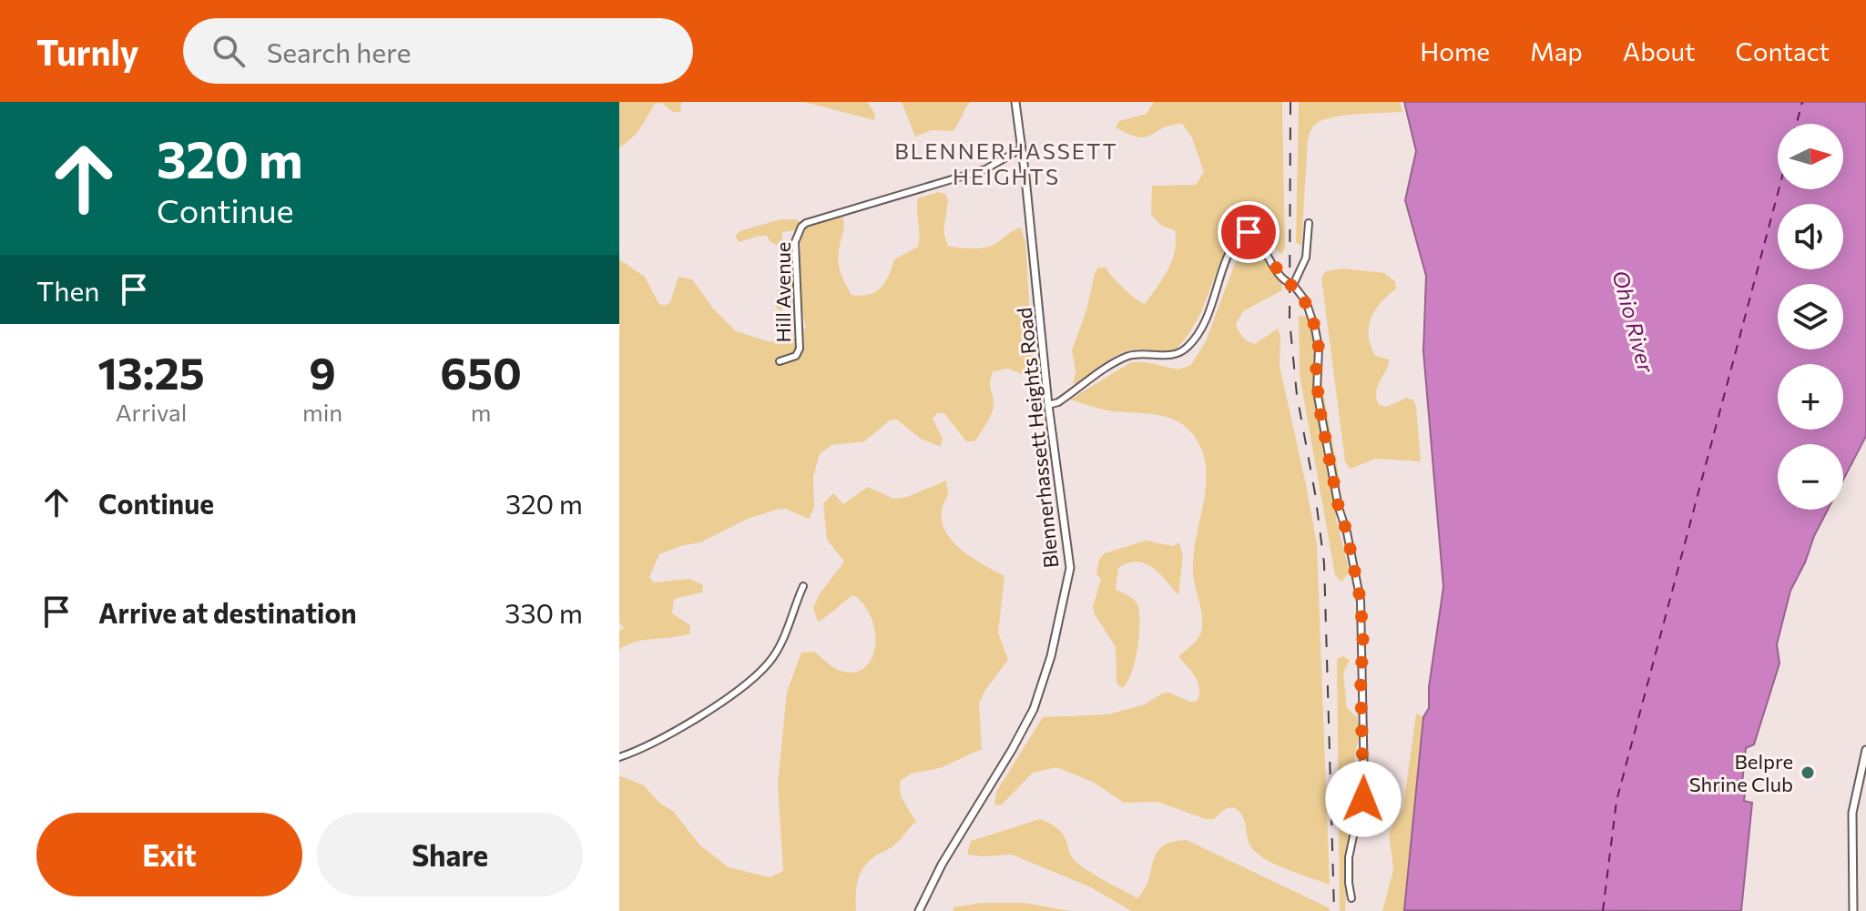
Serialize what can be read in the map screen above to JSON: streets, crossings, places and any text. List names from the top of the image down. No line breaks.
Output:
{"streets":{"street":["Hill Avenue","Blennerhassett Heights Road"]},"crossings":[["Hill Avenue","Blennerhassett Heights Road"]],"districts":["BLENNERHASSETT HEIGHTS"],"water":["Ohio River"],"places":["Belpre Shrine Club"],"north":"right","page":{"header":"Turnly","search":"Search here","nav":["Home","Map","About","Contact"],"turn":["320 m","Continue"],"map_buttons":["+","−"],"then":"Then","eta":["13:25","Arrival","9","min","650","m"],"list":[{"name":"Continue","value":"320 m"},{"name":"Arrive at destination","value":"330 m"}],"buttons":["Exit","Share"]}}
